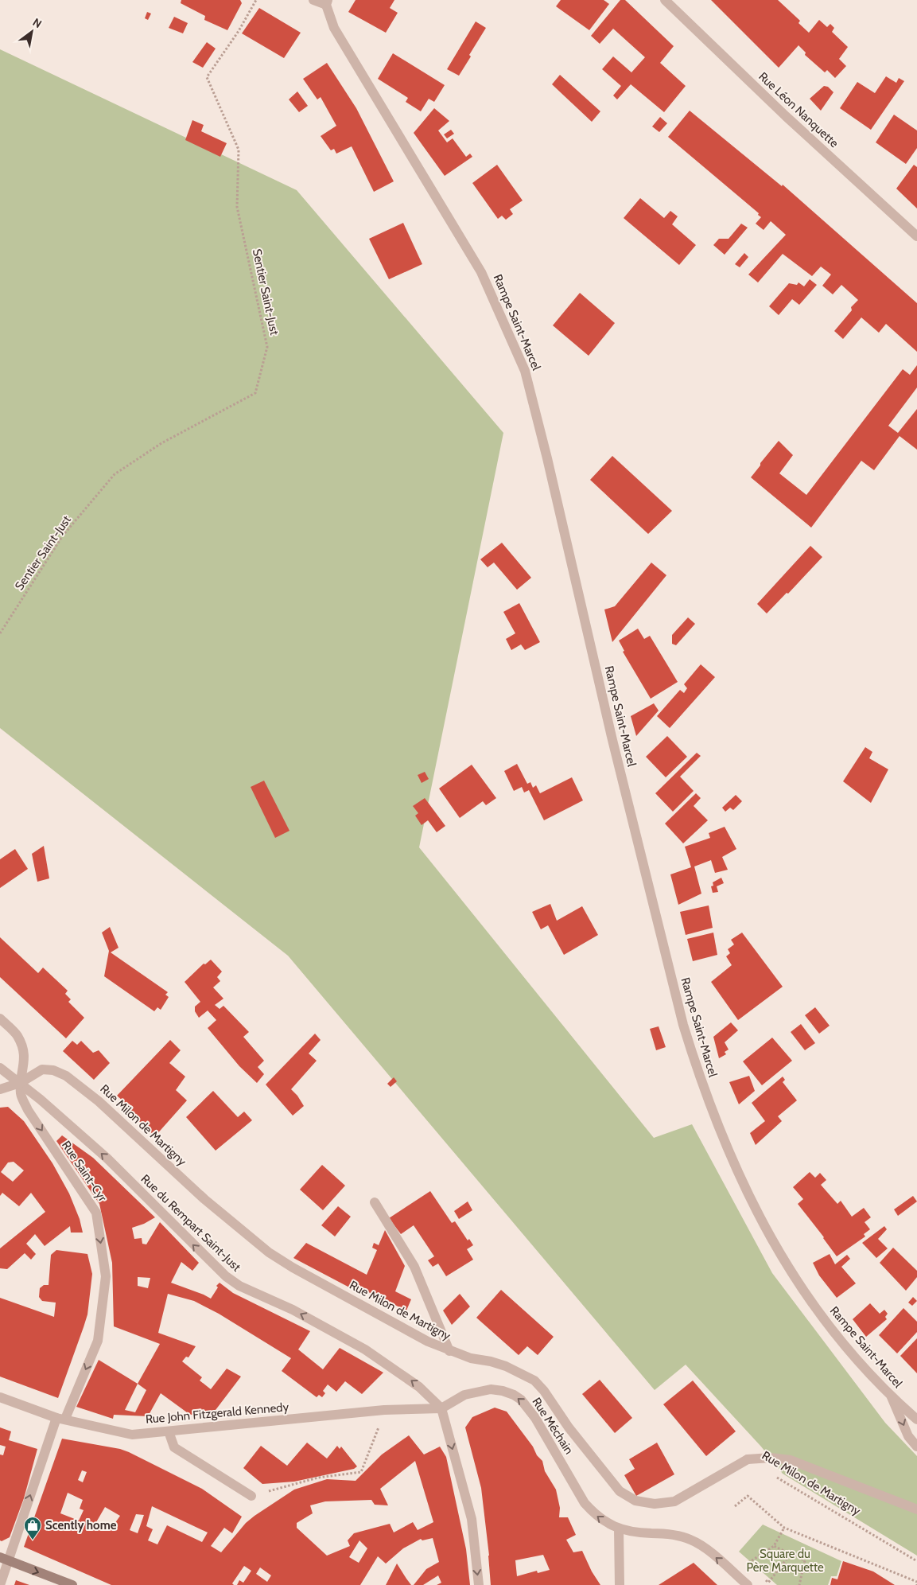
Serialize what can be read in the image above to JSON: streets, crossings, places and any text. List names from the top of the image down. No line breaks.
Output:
{"streets":{"street":["Rue Léon Nanquette","Rampe Saint-Marcel","Rue Milon de Martigny","Rue Saint-Cyr","Rue du Rempart Saint-Just","Rue John Fitzgerald Kennedy","Rue Méchain"],"path":["Sentier Saint-Just"]},"crossings":[["Rue Milon de Martigny","Rue Saint-Cyr"],["Rue Milon de Martigny","Rue du Rempart Saint-Just"],["Rue Saint-Cyr","Rue du Rempart Saint-Just"],["Rue Saint-Cyr","Rue John Fitzgerald Kennedy"],["Rue du Rempart Saint-Just","Rue John Fitzgerald Kennedy"],["Rue du Rempart Saint-Just","Rue Méchain"],["Rue John Fitzgerald Kennedy","Rue Méchain"]],"one_way":["Rue du Rempart Saint-Just","Rue Méchain"],"parks":["Square du Père Marquette"],"places":{"shop":["Scently home"]},"north":"top right"}
